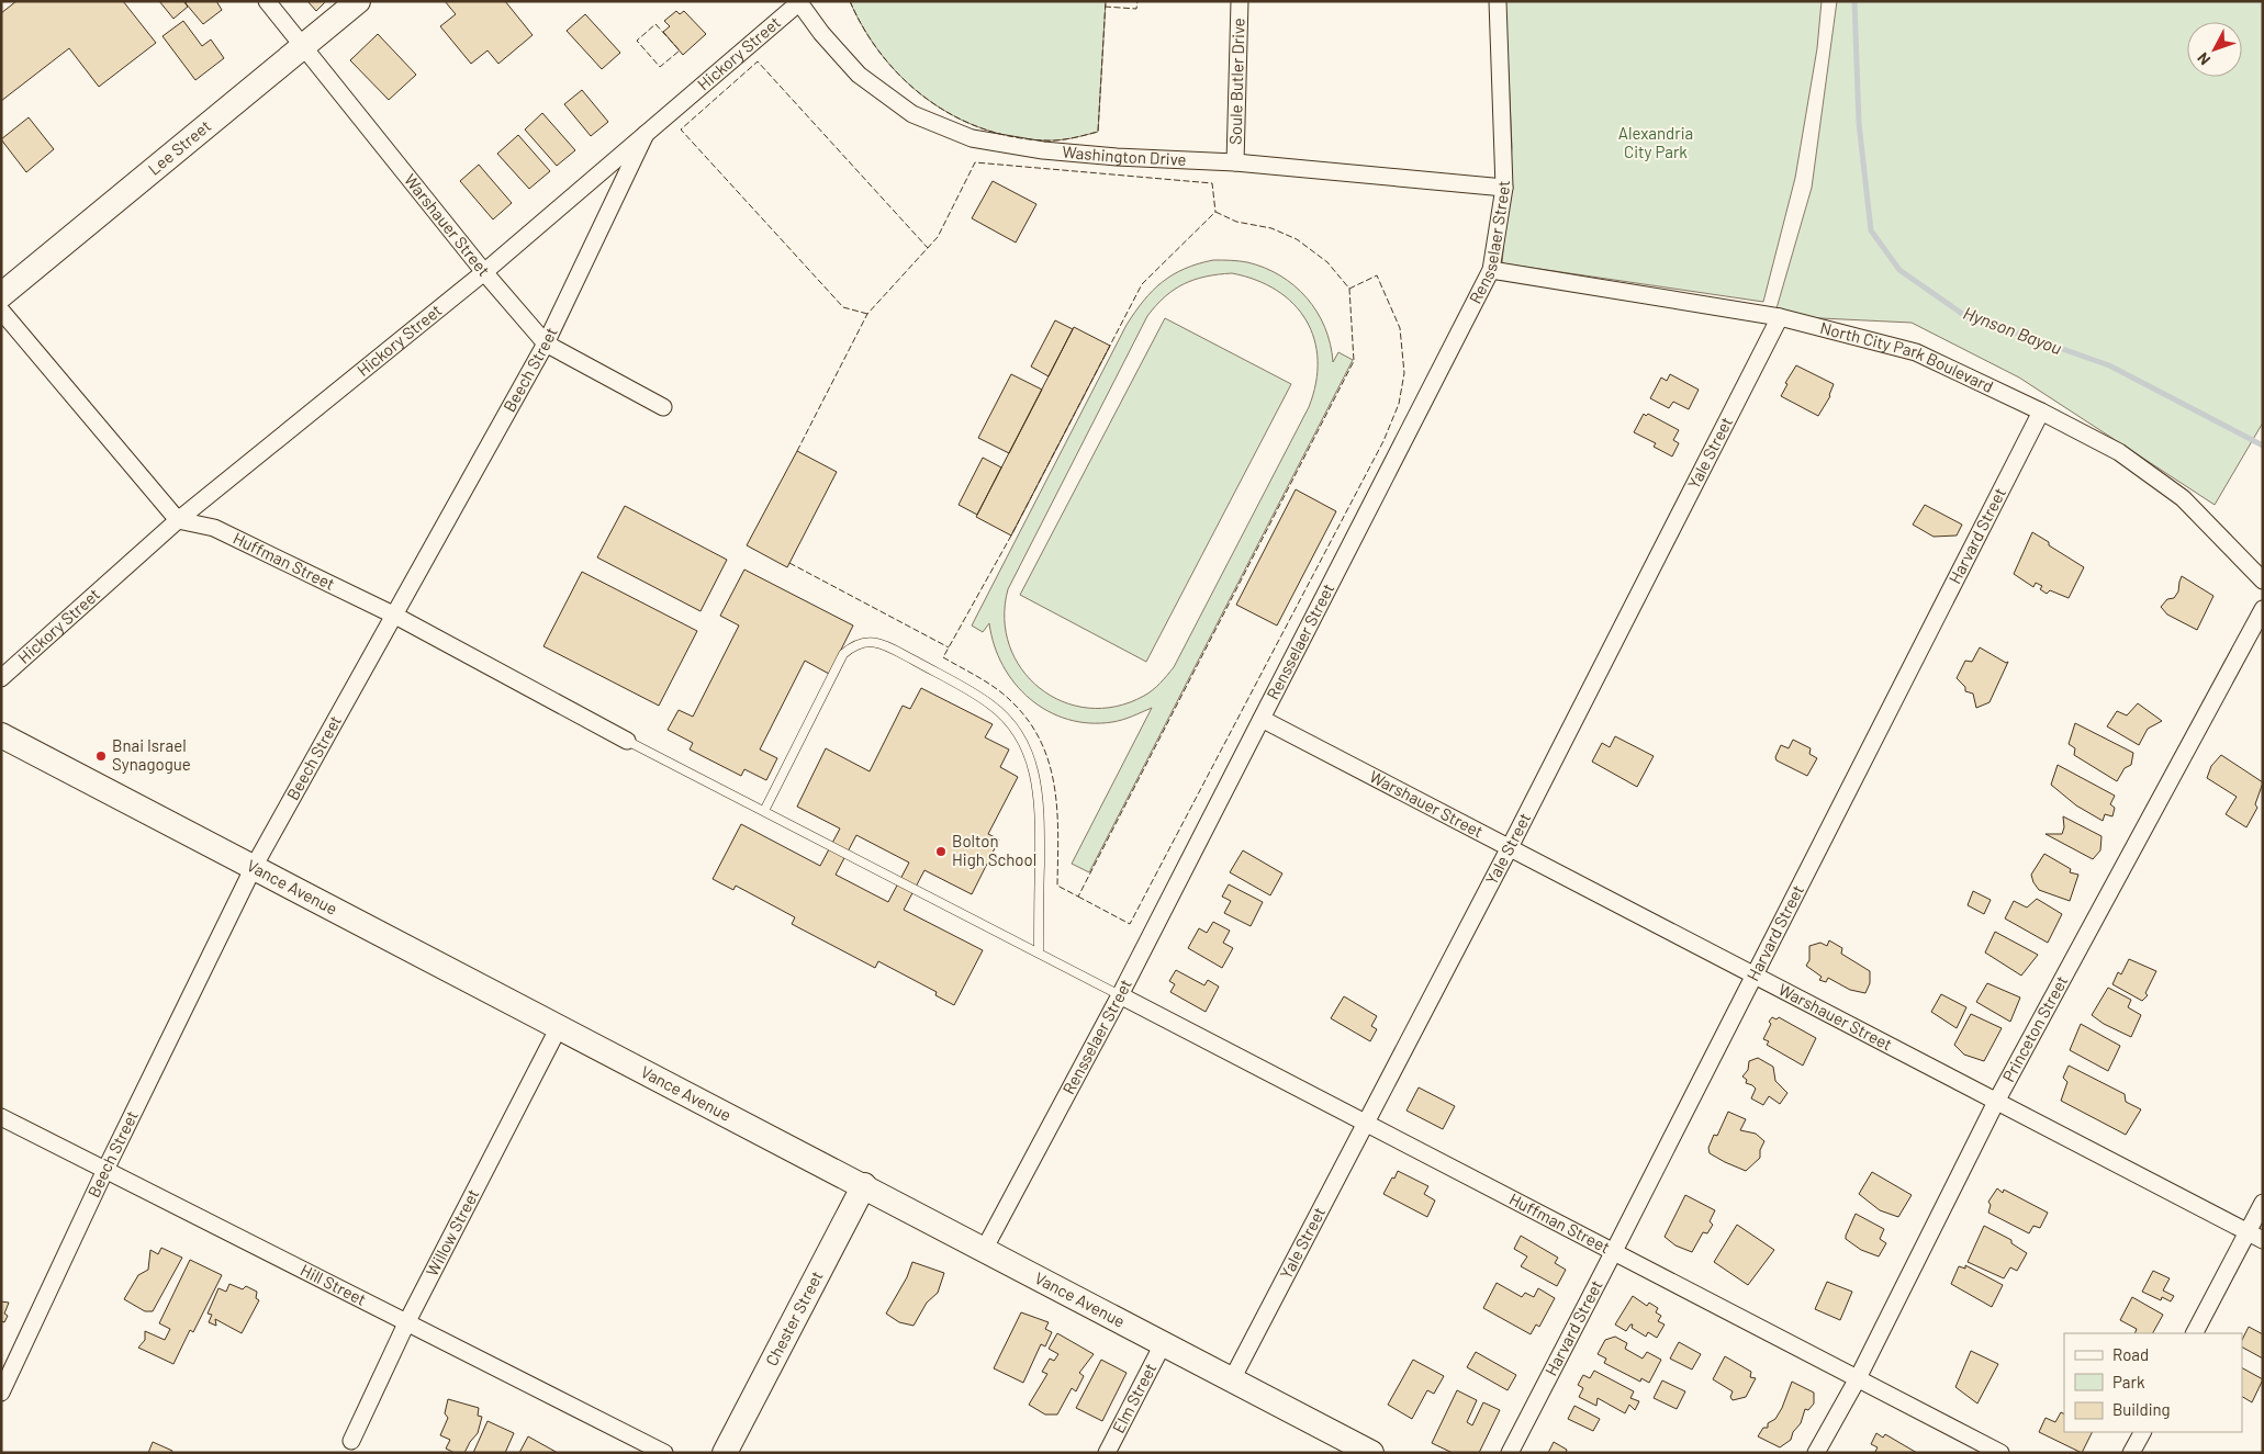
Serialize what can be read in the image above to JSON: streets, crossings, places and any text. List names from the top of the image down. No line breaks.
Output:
{"streets":{"street":["Hickory Street","Soule Butler Drive","Lee Street","Washington Drive","Warshauer Street","Rensselaer Street","North City Park Boulevard","Beech Street","Yale Street","Harvard Street","Huffman Street","Vance Avenue","Princeton Street","Willow Street","Hill Street","Chester Street","Elm Street"]},"crossings":[["Hickory Street","Washington Drive"],["Hickory Street","Warshauer Street"],["Hickory Street","Beech Street"],["Hickory Street","Huffman Street"],["Soule Butler Drive","Washington Drive"],["Lee Street","Warshauer Street"],["Washington Drive","Rensselaer Street"],["Warshauer Street","Rensselaer Street"],["Warshauer Street","Beech Street"],["Warshauer Street","Yale Street"],["Warshauer Street","Harvard Street"],["Warshauer Street","Princeton Street"],["Rensselaer Street","North City Park Boulevard"],["Rensselaer Street","Huffman Street"],["Rensselaer Street","Vance Avenue"],["North City Park Boulevard","Yale Street"],["North City Park Boulevard","Harvard Street"],["Beech Street","Huffman Street"],["Beech Street","Vance Avenue"],["Beech Street","Hill Street"],["Yale Street","Huffman Street"],["Yale Street","Vance Avenue"],["Harvard Street","Huffman Street"],["Huffman Street","Princeton Street"],["Vance Avenue","Willow Street"],["Vance Avenue","Chester Street"],["Vance Avenue","Elm Street"],["Willow Street","Hill Street"]],"water":["Hynson Bayou"],"parks":["Alexandria City Park"],"places":["Bnai Israel Synagogue","Bolton High School"],"legend":["Road","Park","Building"],"north":"bottom left"}
